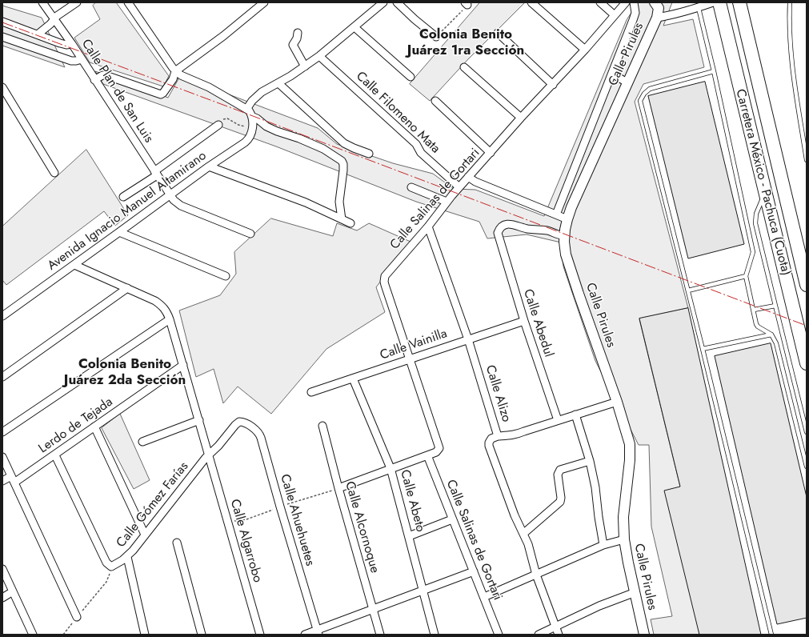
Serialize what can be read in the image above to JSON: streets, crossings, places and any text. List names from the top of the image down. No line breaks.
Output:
{"streets":{"highway":["Carretera México - Pachuca (Cuota)"],"street":["Calle Pirules","Calle Plan de San Luis","Calle Filomeno Mata","Calle Salinas de Gortari","Avenida Ignacio Manuel Altamirano","Calle Abedul","Calle Vainilla","Calle Alizo","Lerdo de Tejada","Calle Abeto","Calle Gómez Farías","Calle Ahuehuetes","Calle Alcornoque","Calle Algarrobo"]},"crossings":[["Calle Pirules","Calle Abedul"],["Calle Plan de San Luis","Avenida Ignacio Manuel Altamirano"],["Calle Filomeno Mata","Calle Salinas de Gortari"],["Calle Salinas de Gortari","Calle Vainilla"],["Calle Salinas de Gortari","Calle Alizo"],["Avenida Ignacio Manuel Altamirano","Calle Algarrobo"],["Calle Abedul","Calle Vainilla"],["Calle Vainilla","Calle Alizo"],["Calle Vainilla","Calle Abeto"],["Lerdo de Tejada","Calle Algarrobo"],["Calle Gómez Farías","Calle Ahuehuetes"],["Calle Gómez Farías","Calle Algarrobo"]],"districts":["Colonia Benito Juárez 1ra Sección","Colonia Benito Juárez 2da Sección"]}
